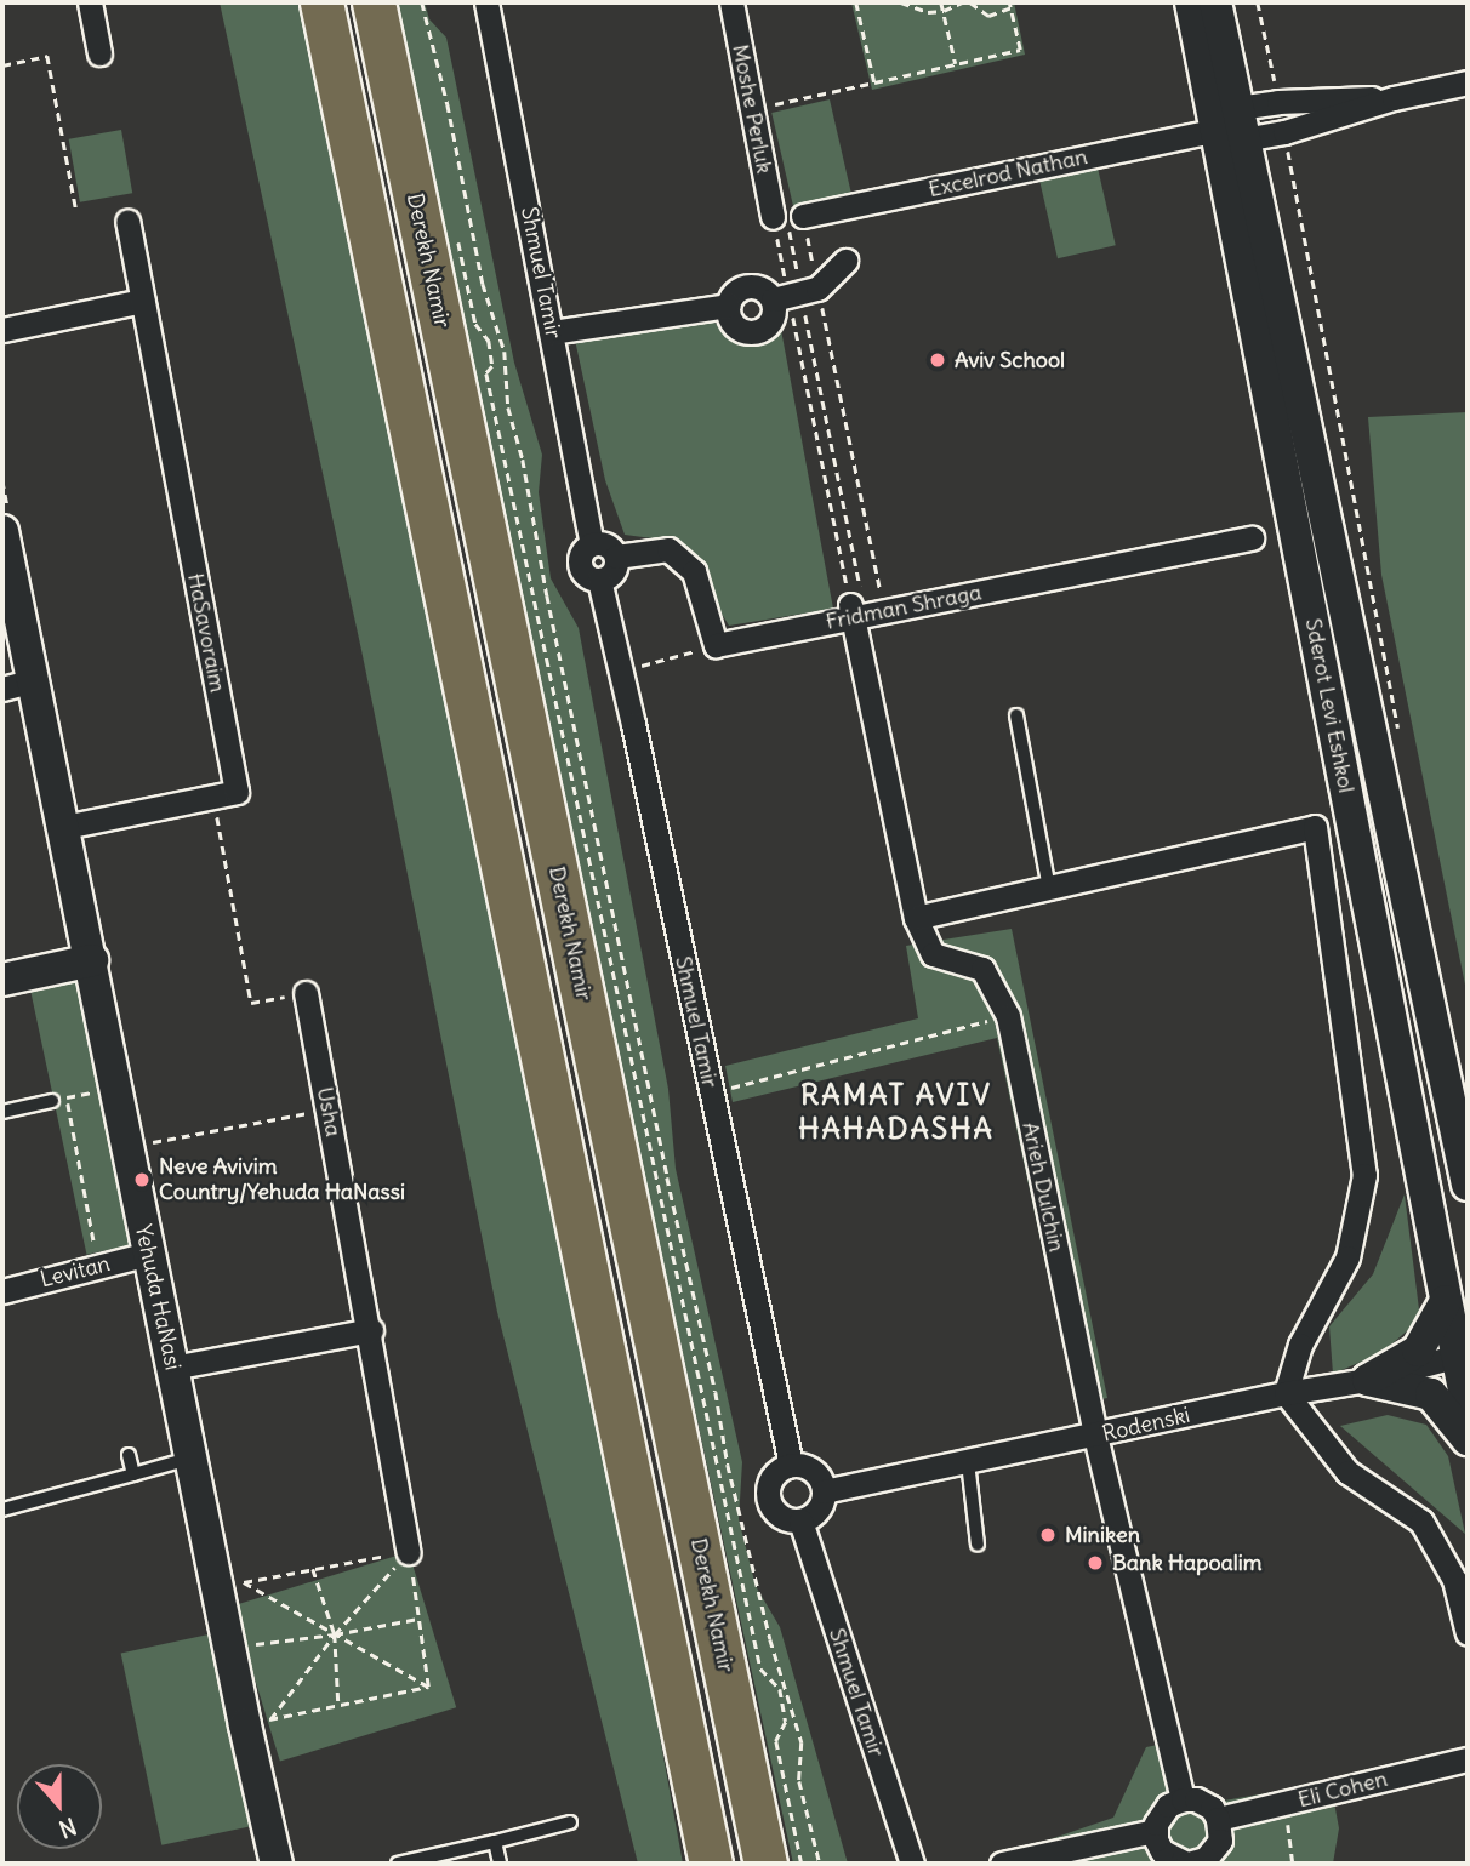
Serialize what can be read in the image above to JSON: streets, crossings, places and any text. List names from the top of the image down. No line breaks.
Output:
{"streets":{"highway":["Derekh Namir"],"street":["Moshe Perluk","Excelrod Nathan","Shmuel Tamir","Fridman Shraga","HaSavoraim","Sderot Levi Eshkol","Usha","Arieh Dulchin","Levitan","Yehuda HaNasi","Rodenski","Eli Cohen"]},"crossings":[["Excelrod Nathan","Sderot Levi Eshkol"],["Shmuel Tamir","Rodenski"],["Fridman Shraga","Arieh Dulchin"],["Sderot Levi Eshkol","Rodenski"],["Arieh Dulchin","Rodenski"],["Arieh Dulchin","Eli Cohen"],["Levitan","Yehuda HaNasi"]],"districts":["RAMAT AVIV HAHADASHA"],"places":["Aviv School","Neve Avivim Country/Yehuda HaNassi","Miniken","Bank Hapoalim"],"north":"bottom"}
